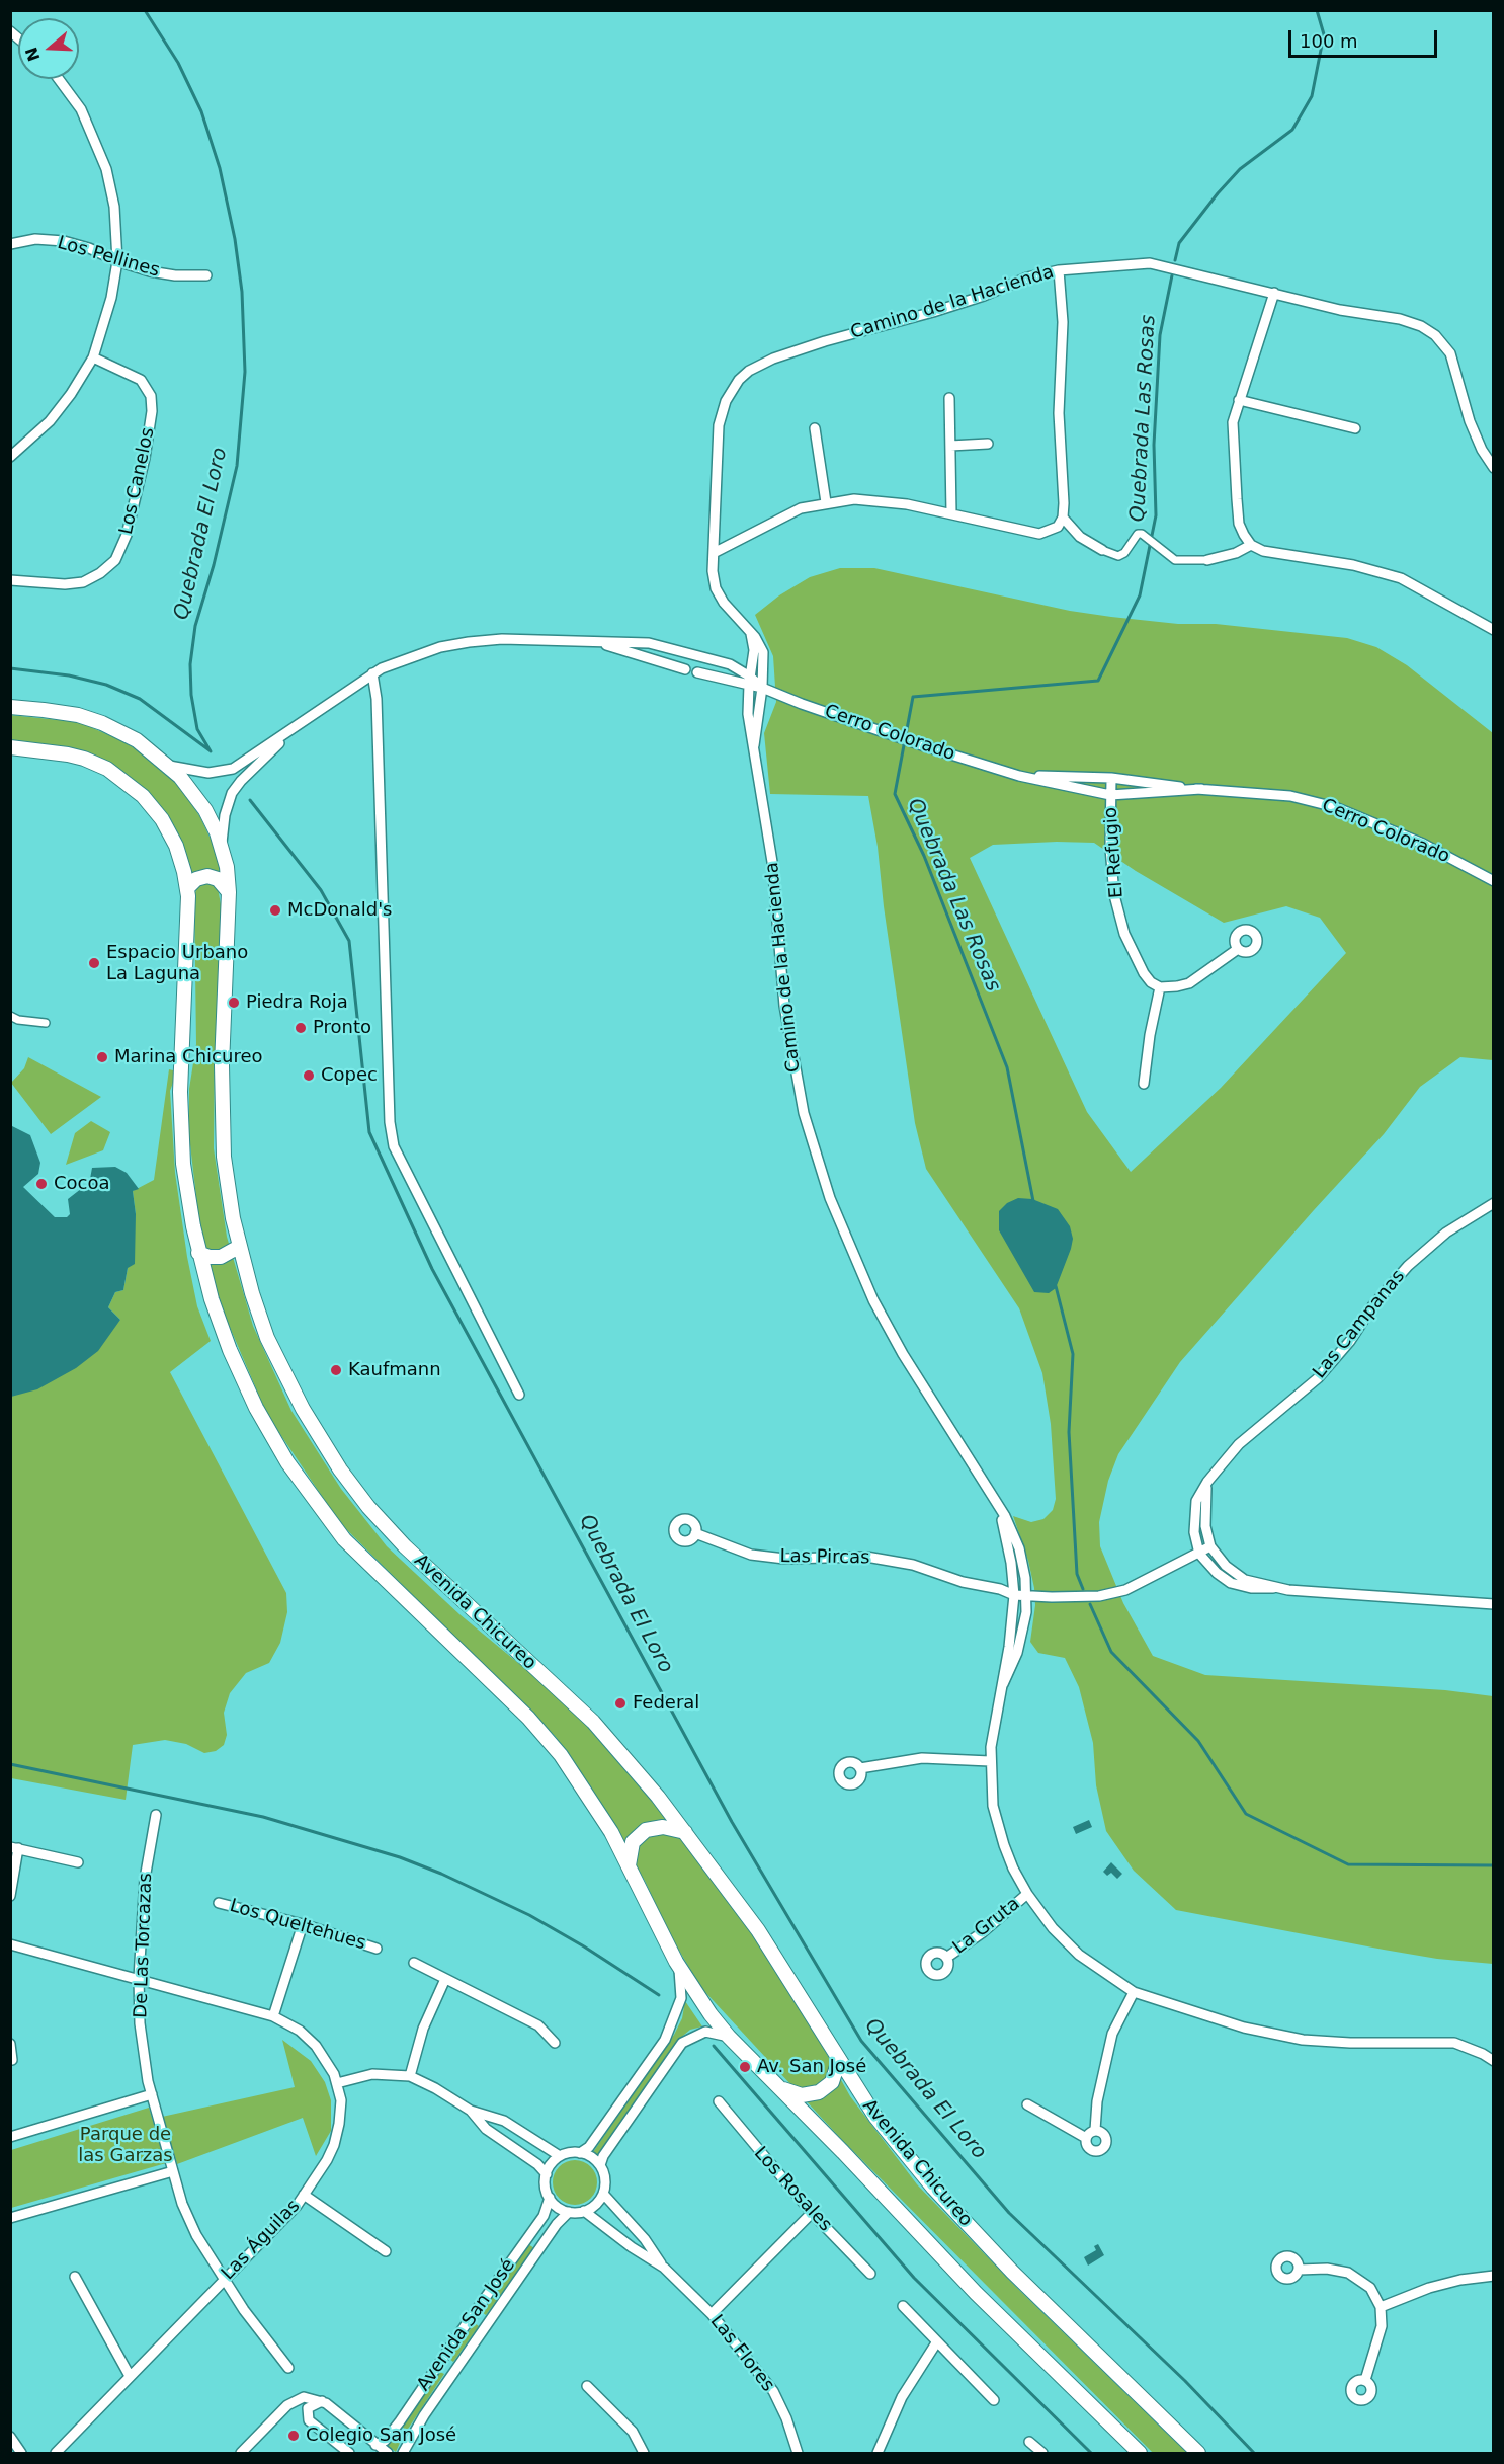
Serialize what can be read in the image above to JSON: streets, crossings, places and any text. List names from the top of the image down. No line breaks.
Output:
{"streets":{"main road":["Avenida Chicureo"],"street":["Los Pellines","Camino de la Hacienda","Los Canelos","Cerro Colorado","El Refugio","Las Campanas","Las Pircas","Los Queltehues","La Gruta","De Las Torcazas","Los Rosales","Las Águilas","Avenida San José","Las Flores"]},"crossings":[["Camino de la Hacienda","Cerro Colorado"],["Camino de la Hacienda","Las Pircas"],["Camino de la Hacienda","La Gruta"],["Cerro Colorado","El Refugio"],["Cerro Colorado","Avenida Chicureo"],["De Las Torcazas","Las Águilas"],["Avenida San José","Las Flores"]],"water":["Quebrada Las Rosas","Quebrada El Loro"],"parks":["Parque de las Garzas"],"places":["McDonald's","Espacio Urbano La Laguna","Piedra Roja","Pronto","Marina Chicureo","Copec","Cocoa","Kaufmann","Federal","Av. San José","Colegio San José"],"scale_bar":"100 m","north":"left"}
